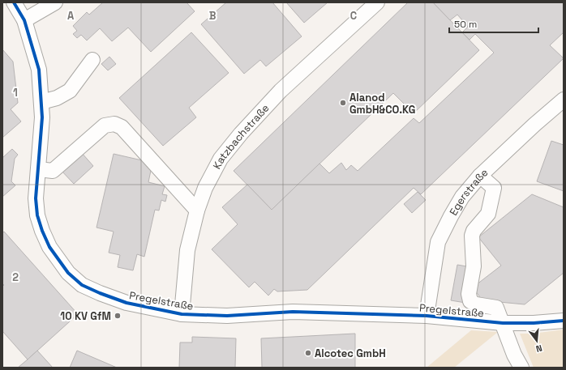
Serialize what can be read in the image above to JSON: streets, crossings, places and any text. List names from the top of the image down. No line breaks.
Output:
{"streets":{"street":["Katzbachstraße","Egerstraße","Pregelstraße"]},"crossings":[["Katzbachstraße","Pregelstraße"],["Egerstraße","Pregelstraße"]],"places":["Alanod GmbH&CO.KG","10 KV GfM","Alcotec GmbH"],"scale_bar":"50 m","north":"bottom","grid":{"columns":["A","B","C"],"rows":["1","2"]}}
